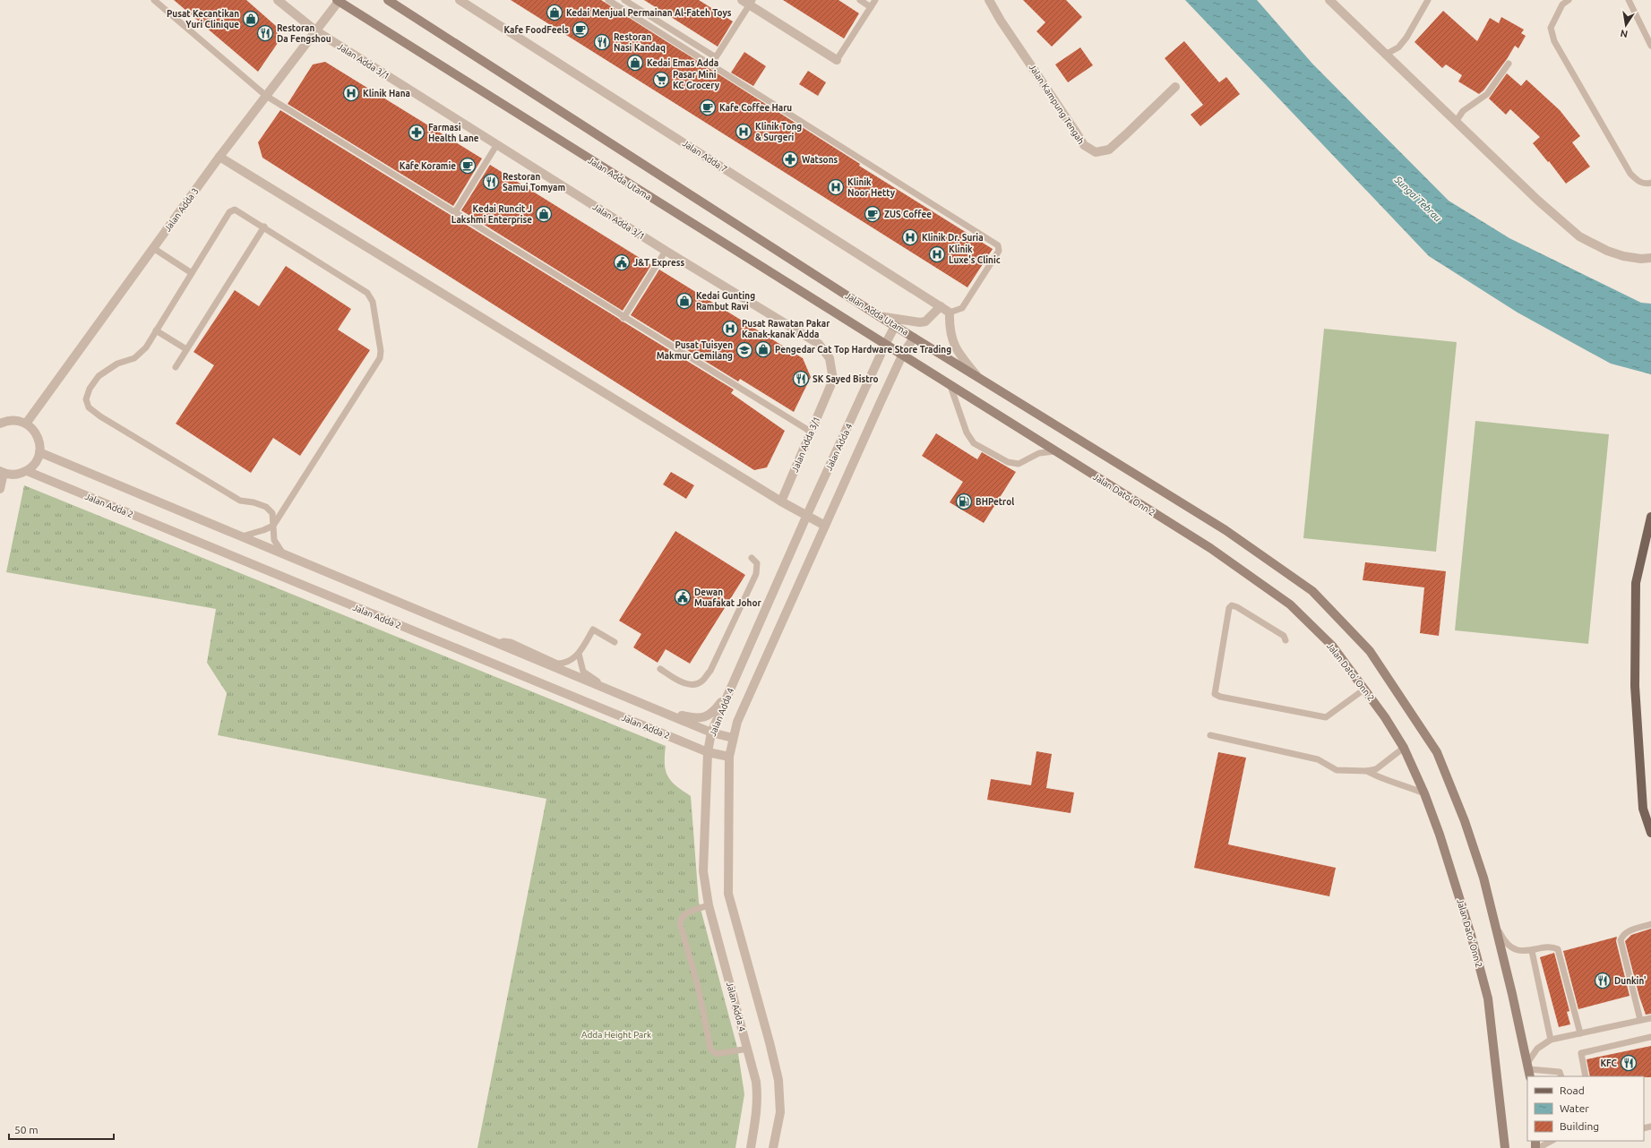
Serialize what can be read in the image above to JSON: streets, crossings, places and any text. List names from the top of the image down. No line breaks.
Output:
{"streets":{"main road":["Jalan Adda Utama","Jalan Dato' Onn 2"],"street":["Jalan Adda 3/1","Jalan Kampung Tengah","Jalan Adda 7","Jalan Adda 3","Jalan Adda 4","Jalan Adda 2"]},"crossings":[["Jalan Adda 3/1","Jalan Adda 3"],["Jalan Adda Utama","Jalan Adda 3"],["Jalan Adda Utama","Jalan Adda 4"],["Jalan Adda Utama","Jalan Dato' Onn 2"],["Jalan Adda 4","Jalan Adda 2"]],"water":["Sungai Tebrau"],"parks":["Adda Height Park"],"places":{"shop":["Kedai Menjual Permainan Al-Fateh Toys","Pusat Kecantikan Yuri Clinique","Kedai Emas Adda","Kedai Runcit J Lakshmi Enterprise","Kedai Gunting Rambut Ravi","Pengedar Cat Top Hardware Store Trading"],"cafe":["Kafe FoodFeels","Kafe Coffee Haru","Kafe Koramie","ZUS Coffee"],"restaurant":["Restoran Da Fengshou","Restoran Nasi Kandaq","Restoran Samui Tomyam","SK Sayed Bistro","Dunkin'","KFC"],"supermarket":["Pasar Mini KC Grocery"],"hospital":["Klinik Hana","Klinik Tong & Surgeri","Klinik Noor Hetty","Klinik Dr. Suria","Klinik Luxe's Clinic","Pusat Rawatan Pakar Kanak-kanak Adda"],"pharmacy":["Farmasi Health Lane","Watsons"],"public building":["J&T Express","Dewan Muafakat Johor"],"school or university":["Pusat Tuisyen Makmur Gemilang"],"fuel station":["BHPetrol"]},"legend":["Road","Water","Building"],"scale_bar":"50 m","north":"bottom"}
